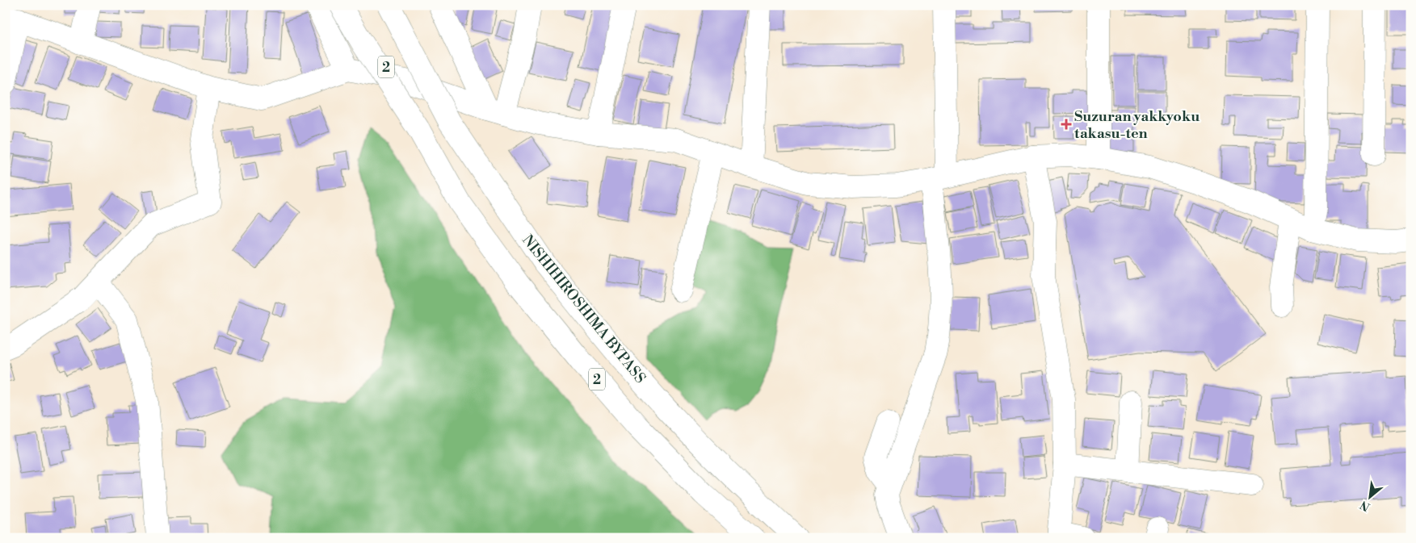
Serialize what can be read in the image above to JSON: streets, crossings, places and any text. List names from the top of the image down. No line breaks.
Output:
{"streets":{"main road":["2","NISHIHIROSHIMA BYPASS"]},"places":{"health":["Suzuran yakkyoku takasu-ten"]},"north":"bottom left"}
